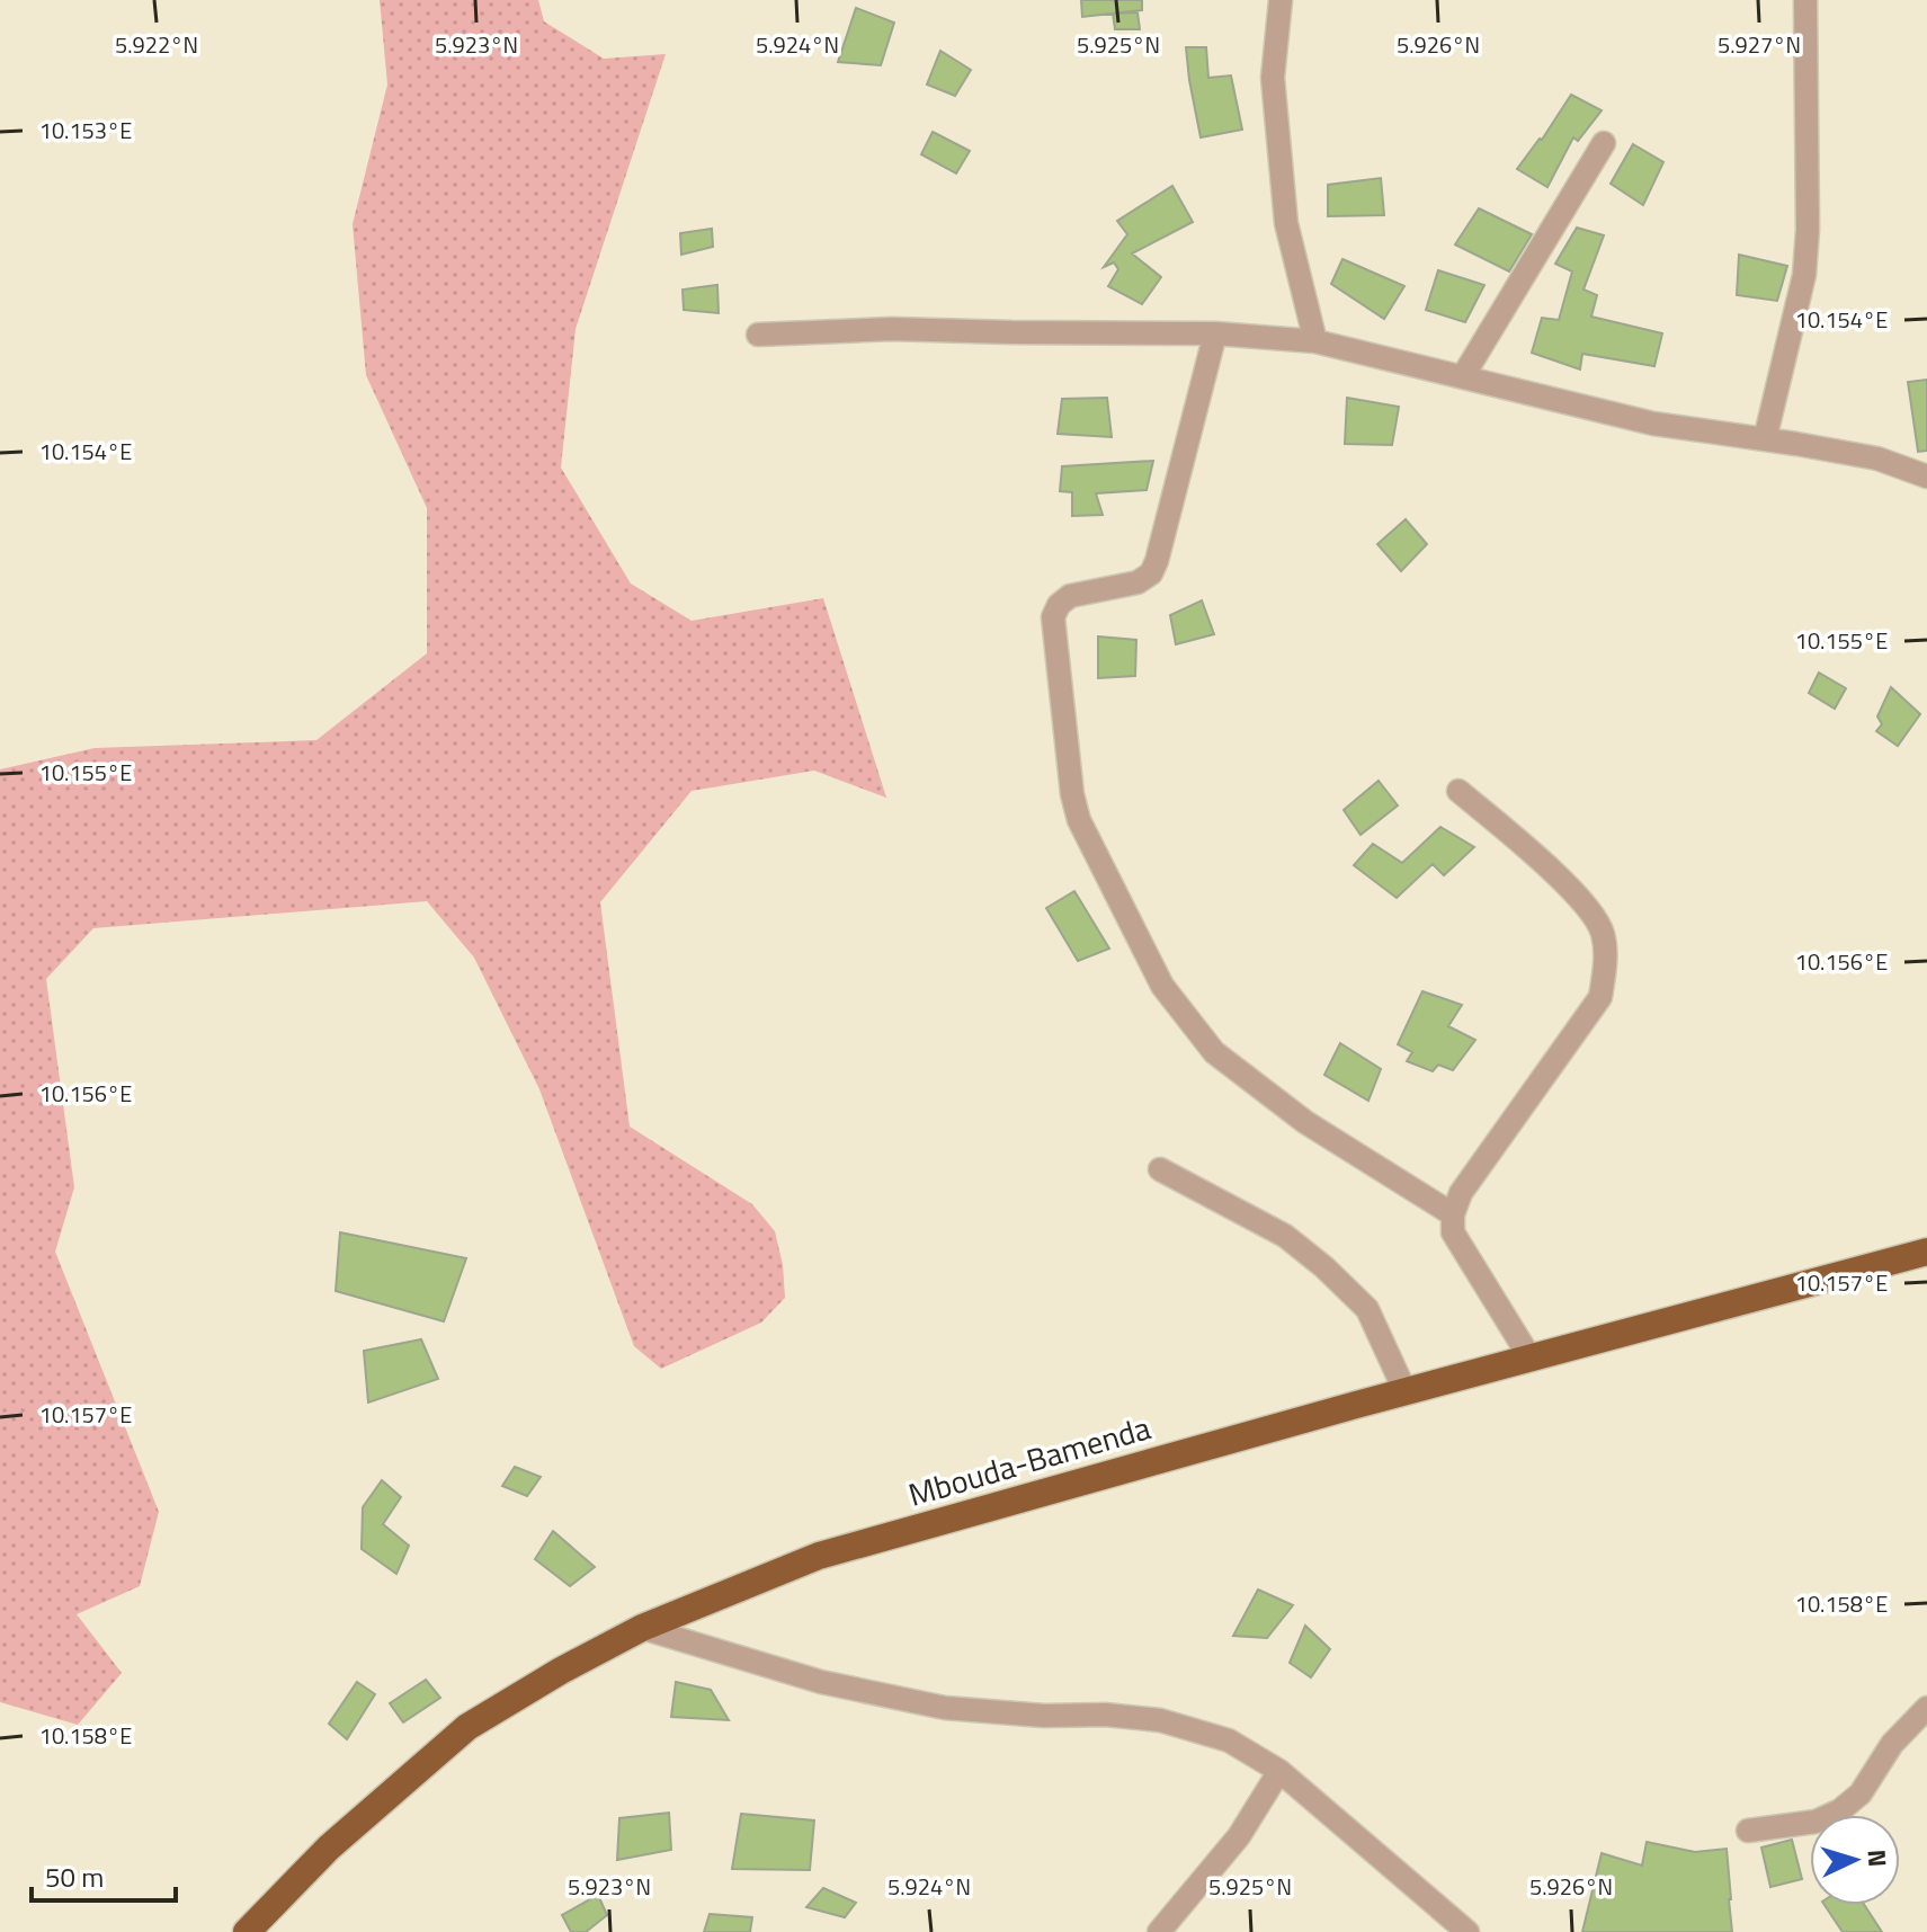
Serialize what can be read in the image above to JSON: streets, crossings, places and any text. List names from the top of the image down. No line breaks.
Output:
{"streets":{"highway":["Mbouda-Bamenda"]},"scale_bar":"50 m","north":"right","coordinates":["5.922°N","5.923°N","5.924°N","5.925°N","5.926°N","5.927°N","10.153°E","10.154°E","10.155°E","10.156°E","10.157°E","10.158°E"]}
